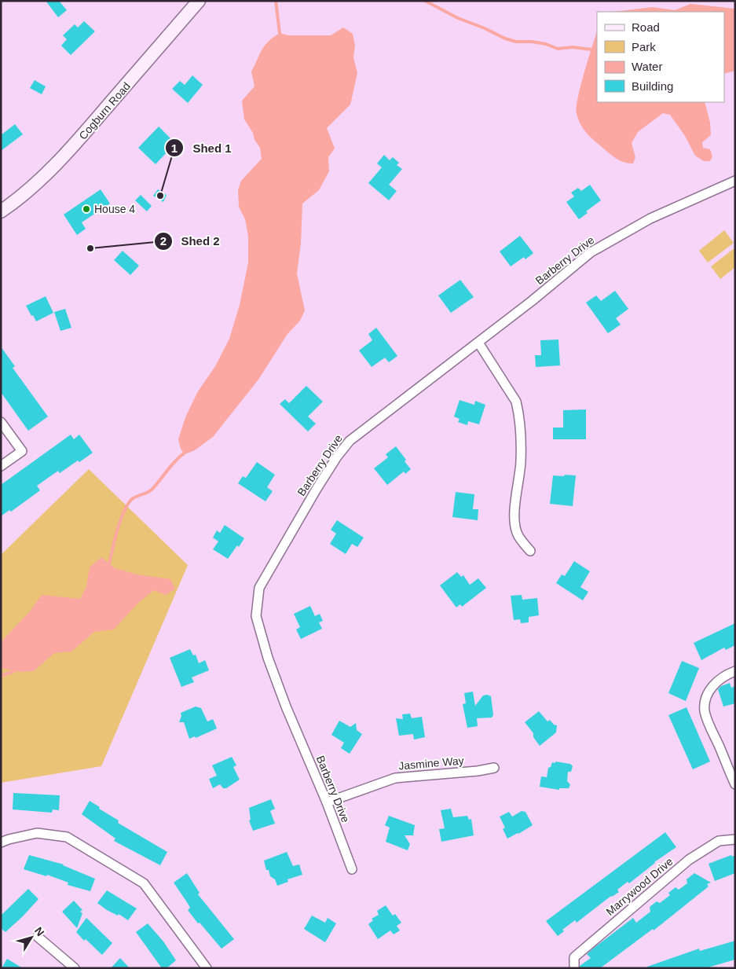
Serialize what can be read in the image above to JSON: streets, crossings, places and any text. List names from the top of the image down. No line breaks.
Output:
{"streets":{"street":["Cogburn Road","Barberry Drive","Jasmine Way","Marrywood Drive"]},"crossings":[["Barberry Drive","Jasmine Way"]],"places":["Shed 1","House 4","Shed 2"],"legend":["Road","Park","Water","Building"],"north":"top right"}
